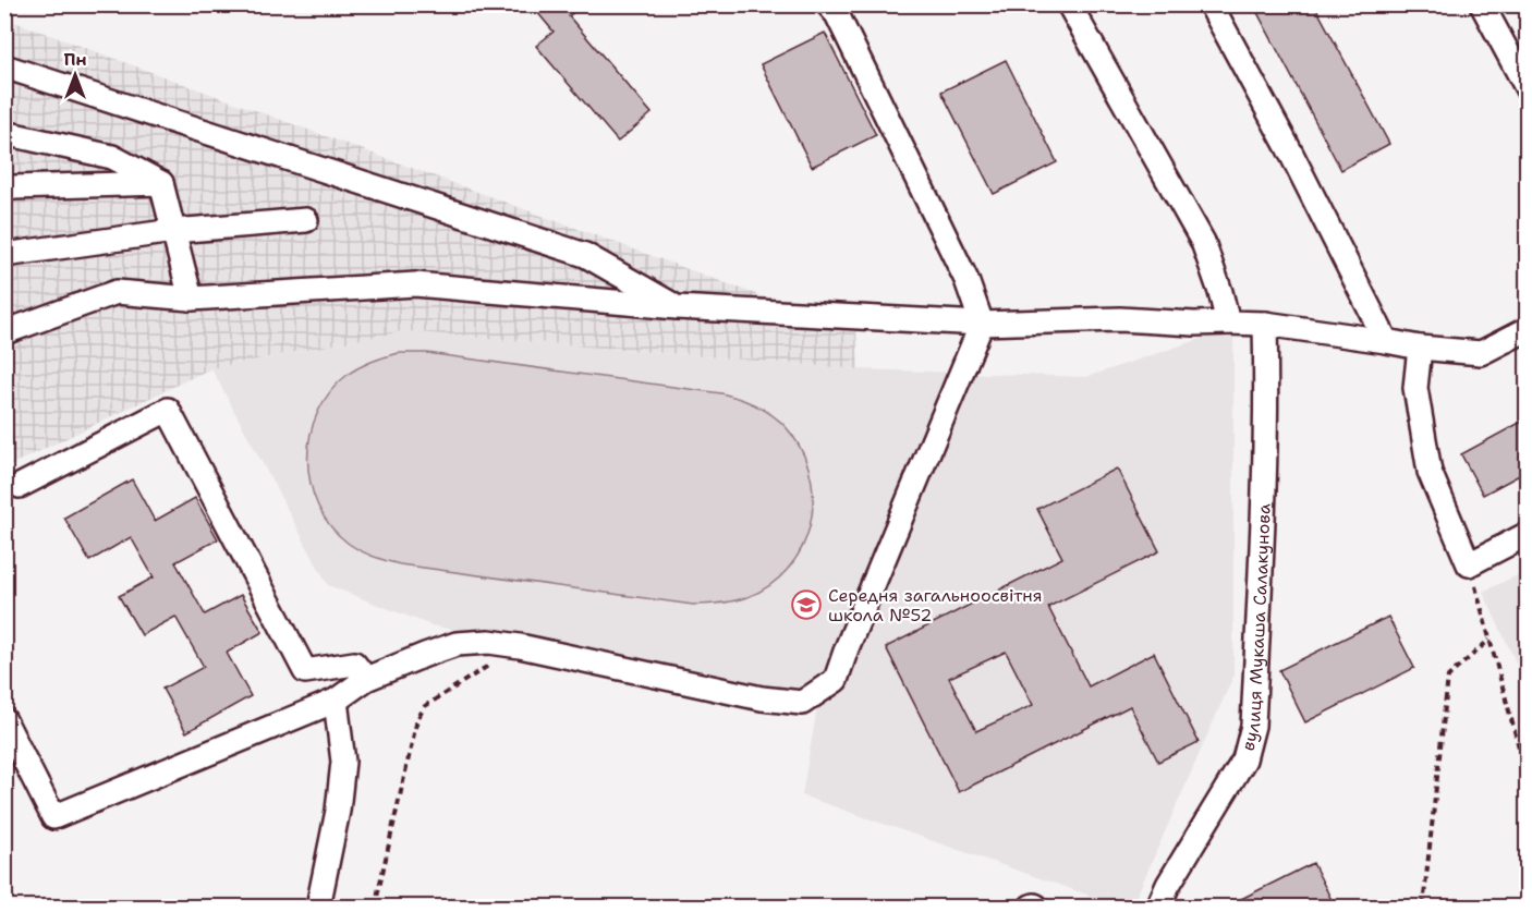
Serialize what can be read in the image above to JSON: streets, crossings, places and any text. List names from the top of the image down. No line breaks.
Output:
{"streets":{"street":["вулиця Мукаша Салакунова"]},"places":{"school or university":["Середня загальноосвітня школа №52"]},"north":"top"}
